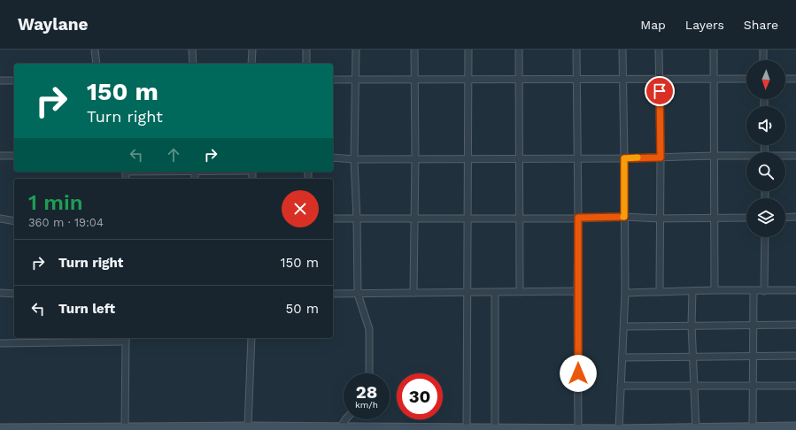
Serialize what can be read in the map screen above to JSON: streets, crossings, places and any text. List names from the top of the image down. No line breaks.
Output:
{"north":"bottom","page":{"header":"Waylane","nav":["Map","Layers","Share"],"turn":["150 m","Turn right"],"heading":["1 min","360 m · 19:04"],"list":[{"name":"Turn right","value":"150 m"},{"name":"Turn left","value":"50 m"}],"speed":"28 km/h","limit":"30"}}
